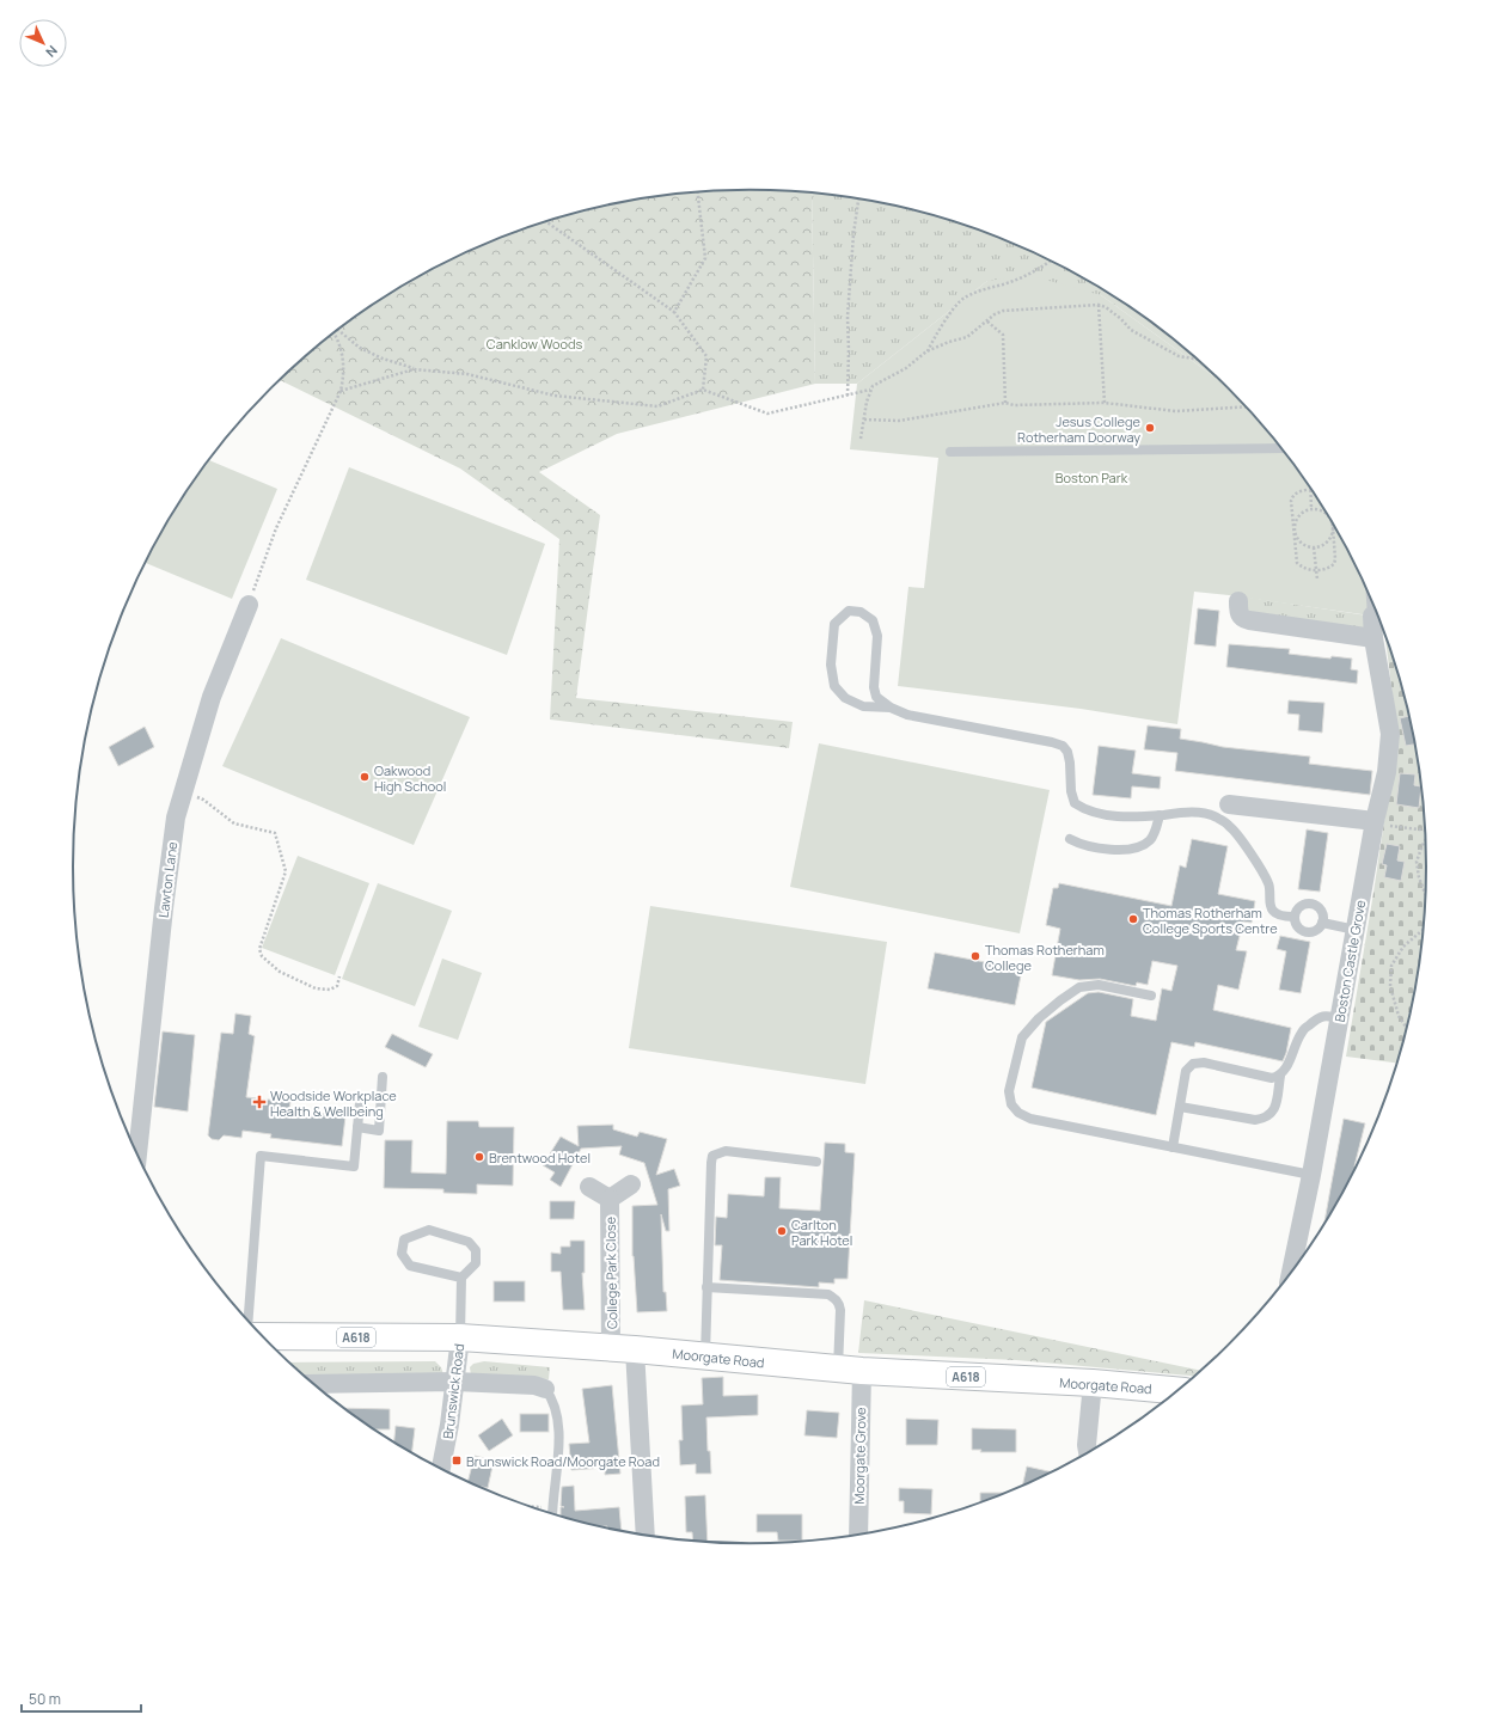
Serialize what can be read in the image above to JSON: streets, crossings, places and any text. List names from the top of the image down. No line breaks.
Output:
{"streets":{"main road":["A618","Moorgate Road"],"street":["Lawton Lane","Boston Castle Grove","College Park Close","Brunswick Road","Moorgate Grove"]},"crossings":[["College Park Close","Moorgate Road"],["Moorgate Road","Brunswick Road"],["Moorgate Road","Moorgate Grove"]],"parks":["Canklow Woods","Boston Park"],"places":{"other":["Jesus College Rotherham Doorway","Oakwood High School","Thomas Rotherham College Sports Centre","Thomas Rotherham College","Brentwood Hotel","Carlton Park Hotel"],"health":["Woodside Workplace Health & Wellbeing"],"transit":["Brunswick Road/Moorgate Road"]},"scale_bar":"50 m","north":"bottom right"}
